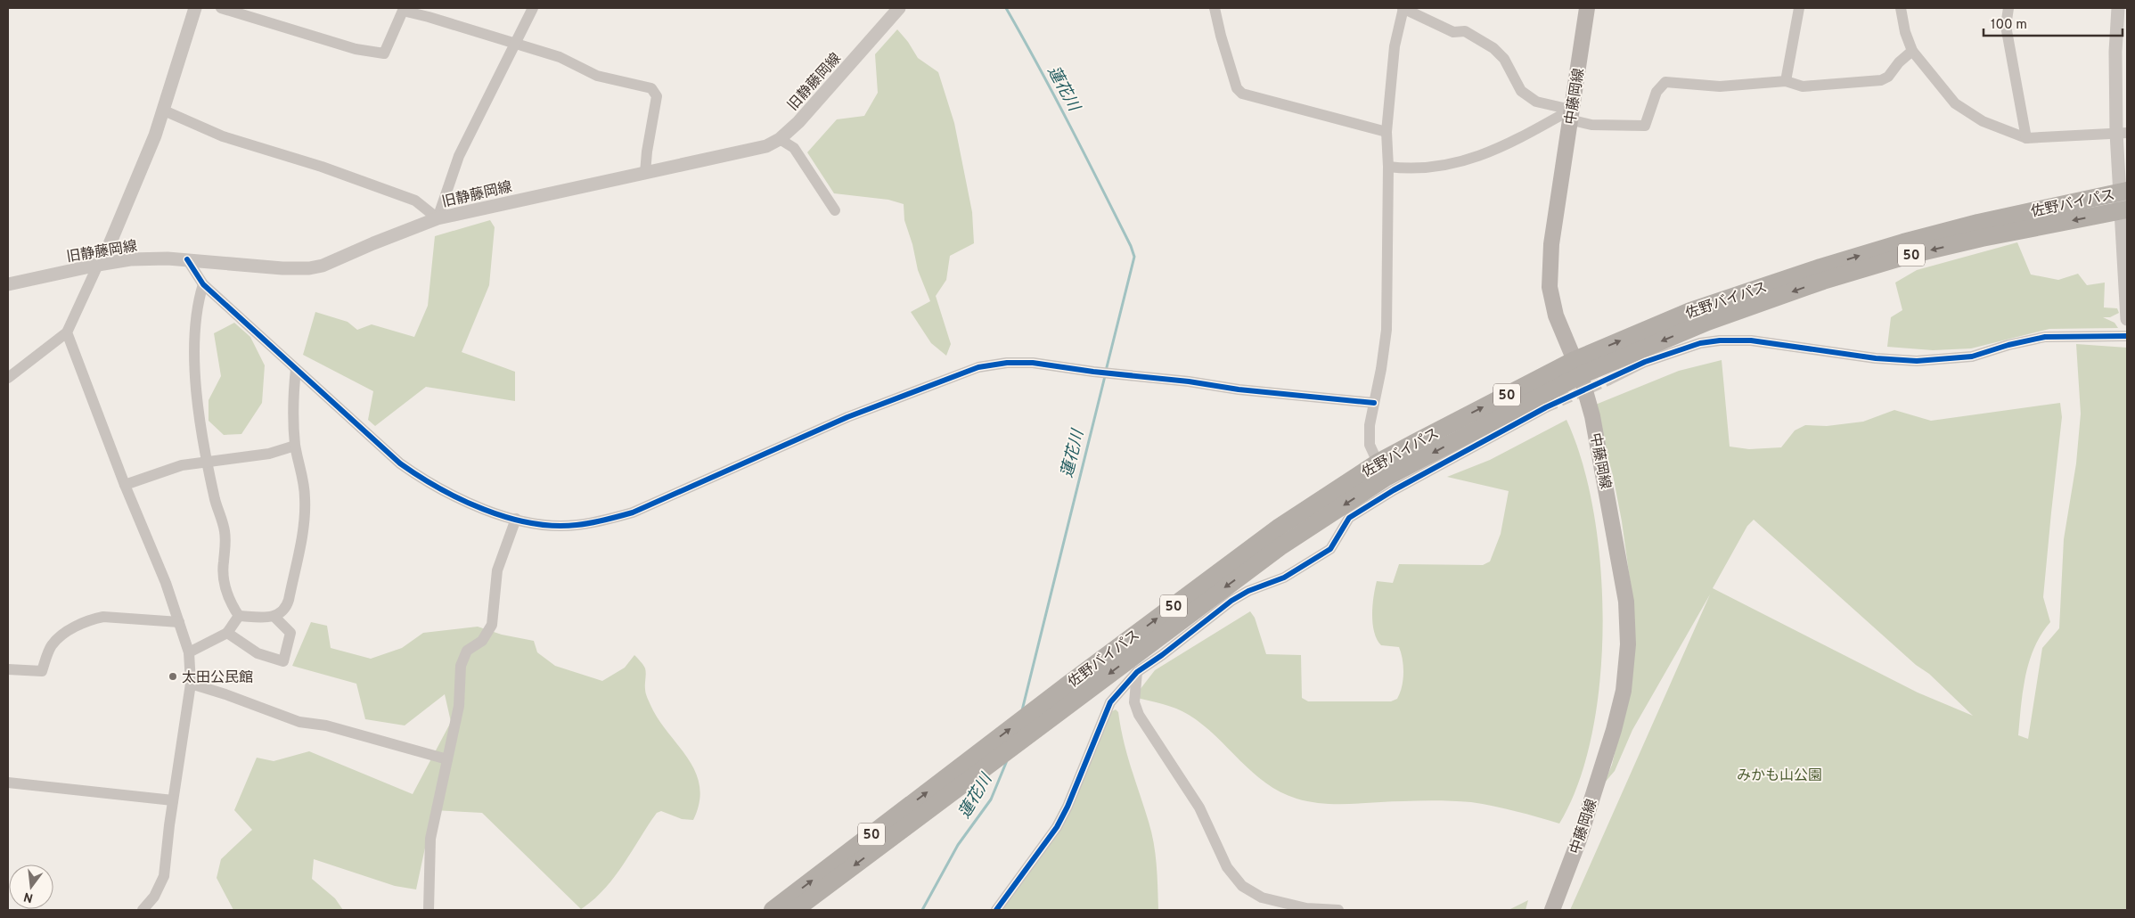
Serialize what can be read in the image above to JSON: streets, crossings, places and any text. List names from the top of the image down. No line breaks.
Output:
{"streets":{"highway":["佐野バイパス","50"],"main road":["中藤岡線"],"street":["旧静藤岡線"]},"crossings":[["中藤岡線","佐野バイパス"]],"water":["蓮花川"],"parks":["みかも山公園"],"places":["太田公民館"],"scale_bar":"100 m","north":"bottom"}
